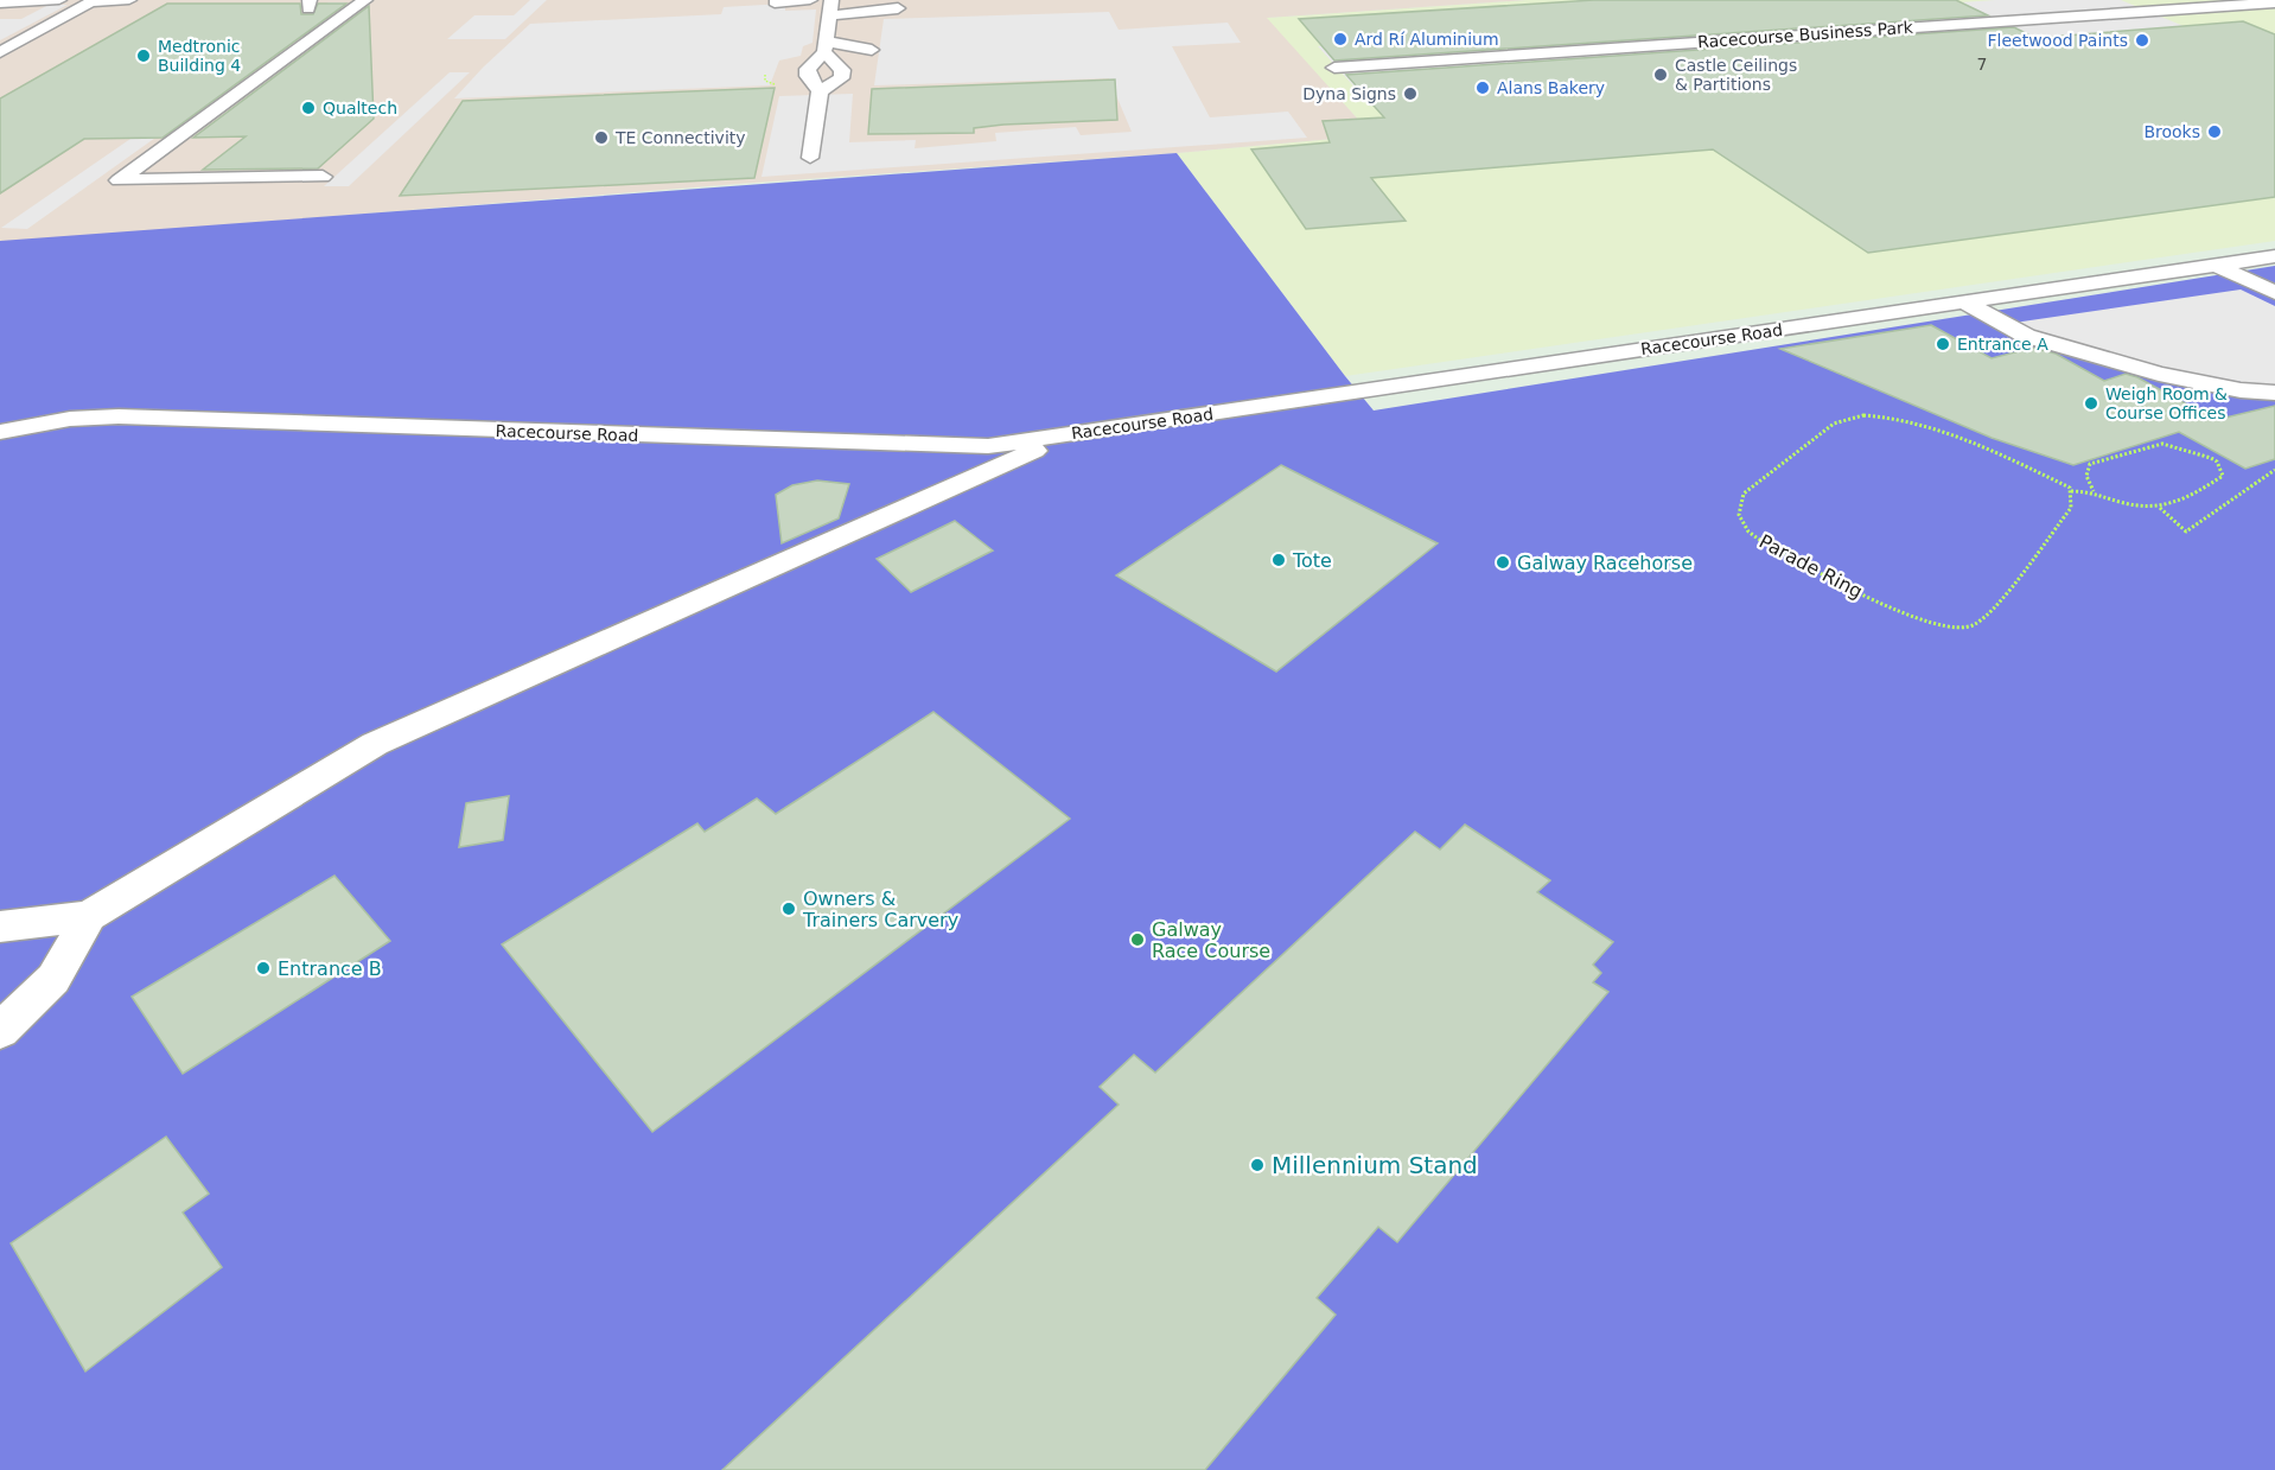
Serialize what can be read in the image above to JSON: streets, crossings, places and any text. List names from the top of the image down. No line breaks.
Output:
{"streets":{"lane":["Racecourse Business Park","Racecourse Road"],"path":["Parade Ring"]},"places":["Ard Rí Aluminium","Fleetwood Paints","Medtronic Building 4","Castle Ceilings & Partitions","Alans Bakery","Dyna Signs","Qualtech","Brooks","TE Connectivity","Entrance A","Weigh Room & Course Offices","Tote","Galway Racehorse","Owners & Trainers Carvery","Galway Race Course","Entrance B","Millennium Stand"],"house_numbers":["7"]}
